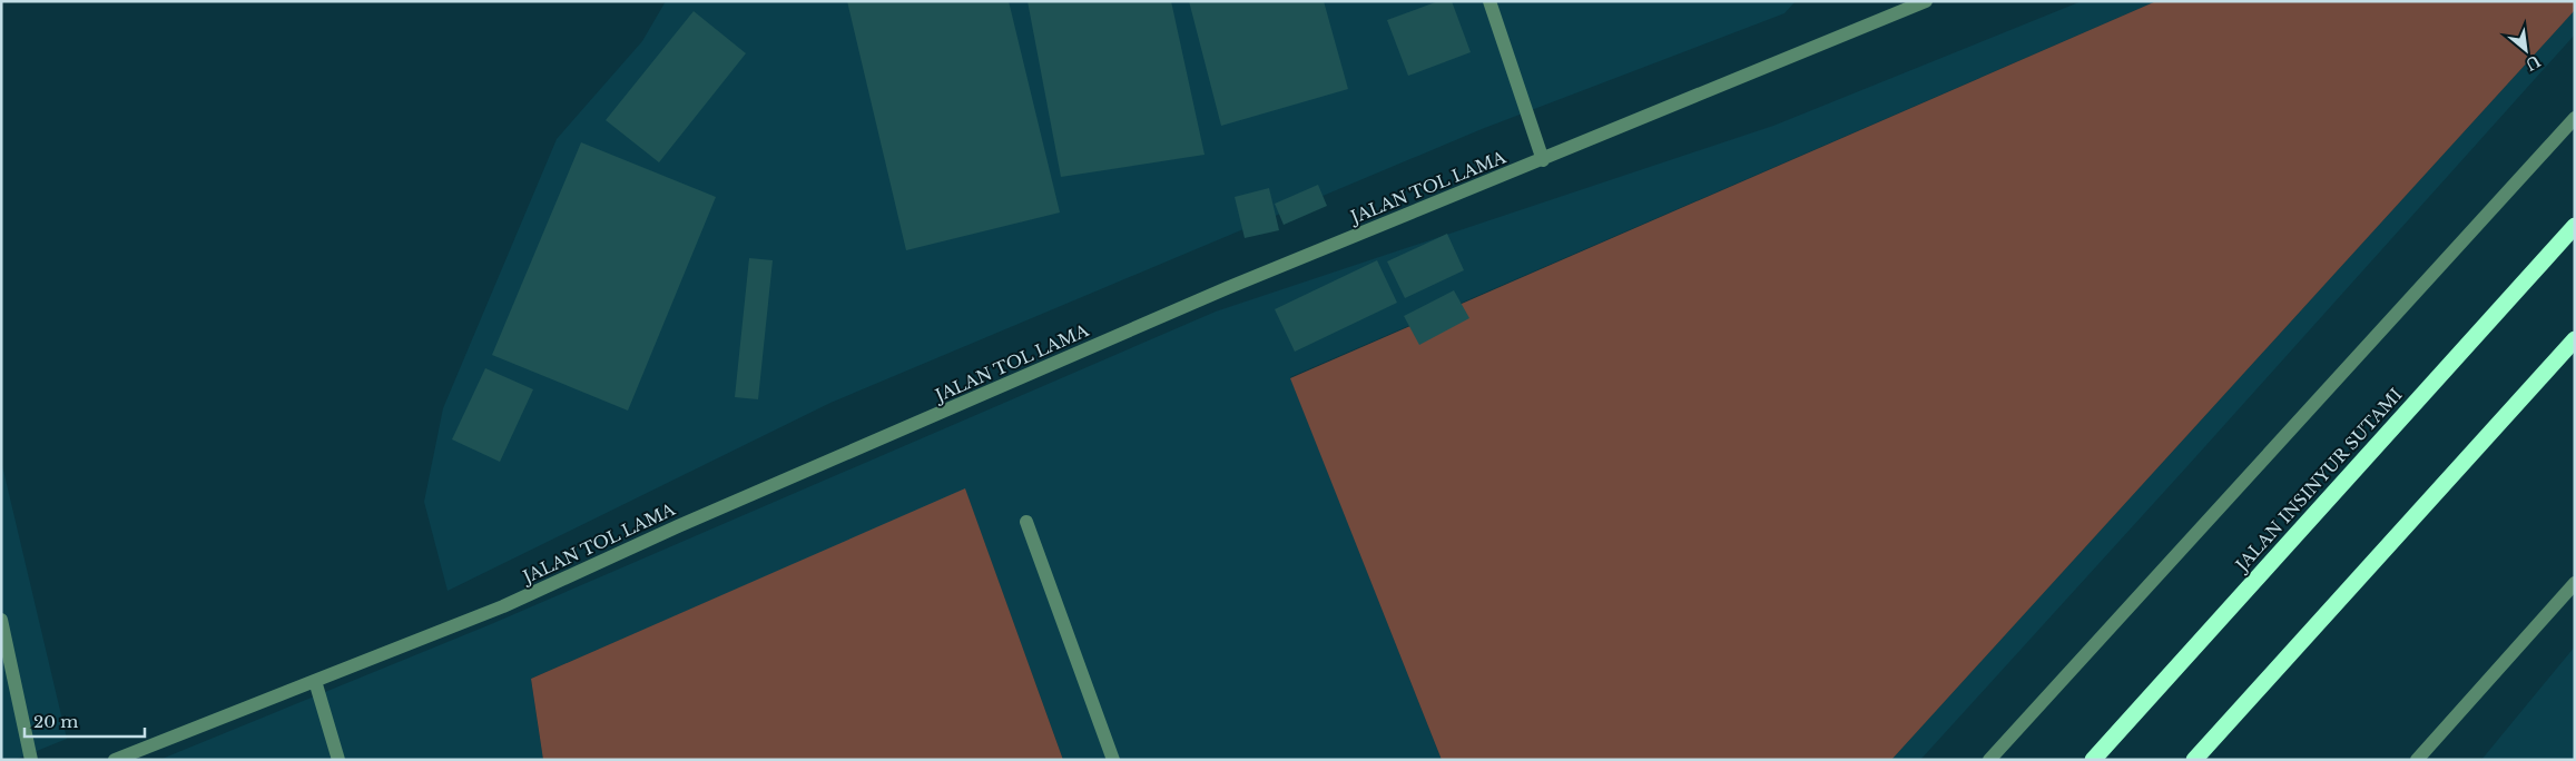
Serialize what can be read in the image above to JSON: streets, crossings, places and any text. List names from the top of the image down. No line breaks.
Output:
{"streets":{"highway":["JALAN INSINYUR SUTAMI"],"street":["JALAN TOL LAMA"]},"scale_bar":"20 m","north":"bottom right"}
